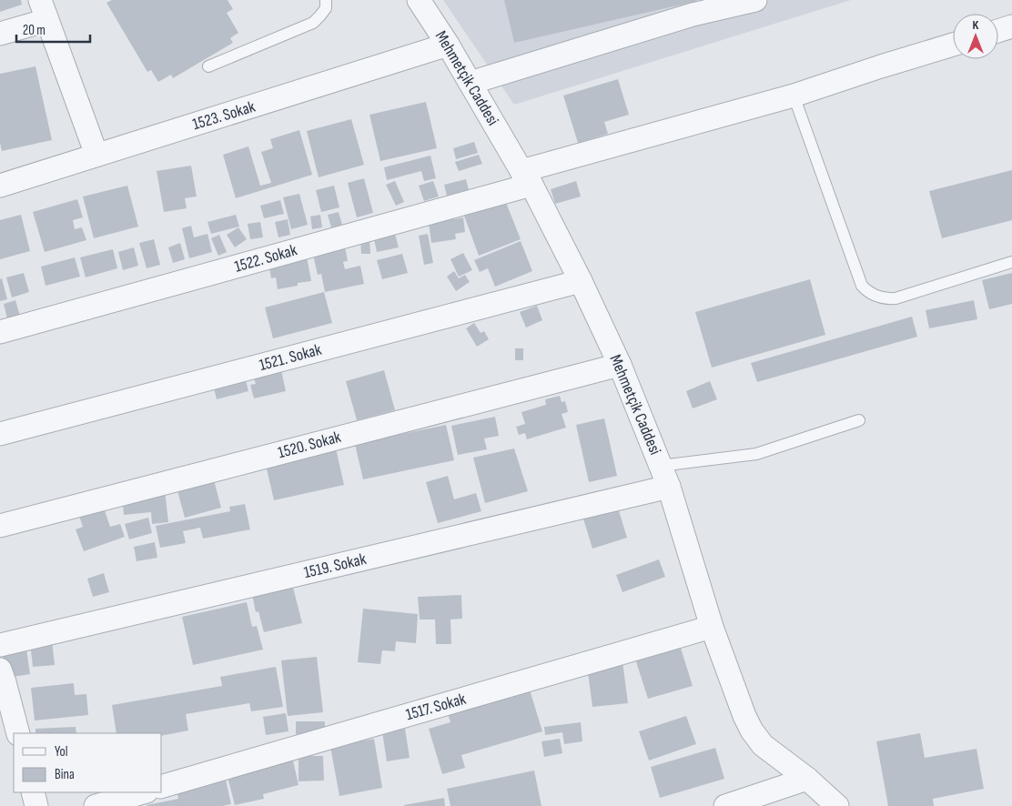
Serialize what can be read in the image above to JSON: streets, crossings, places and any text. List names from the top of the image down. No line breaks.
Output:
{"streets":{"street":["Mehmetçik Caddesi","1523. Sokak","1522. Sokak","1521. Sokak","1520. Sokak","1519. Sokak","1517. Sokak"]},"crossings":[["Mehmetçik Caddesi","1523. Sokak"],["Mehmetçik Caddesi","1522. Sokak"],["Mehmetçik Caddesi","1521. Sokak"],["Mehmetçik Caddesi","1520. Sokak"],["Mehmetçik Caddesi","1519. Sokak"],["Mehmetçik Caddesi","1517. Sokak"]],"legend":["Yol","Bina"],"scale_bar":"20 m","north":"top"}
